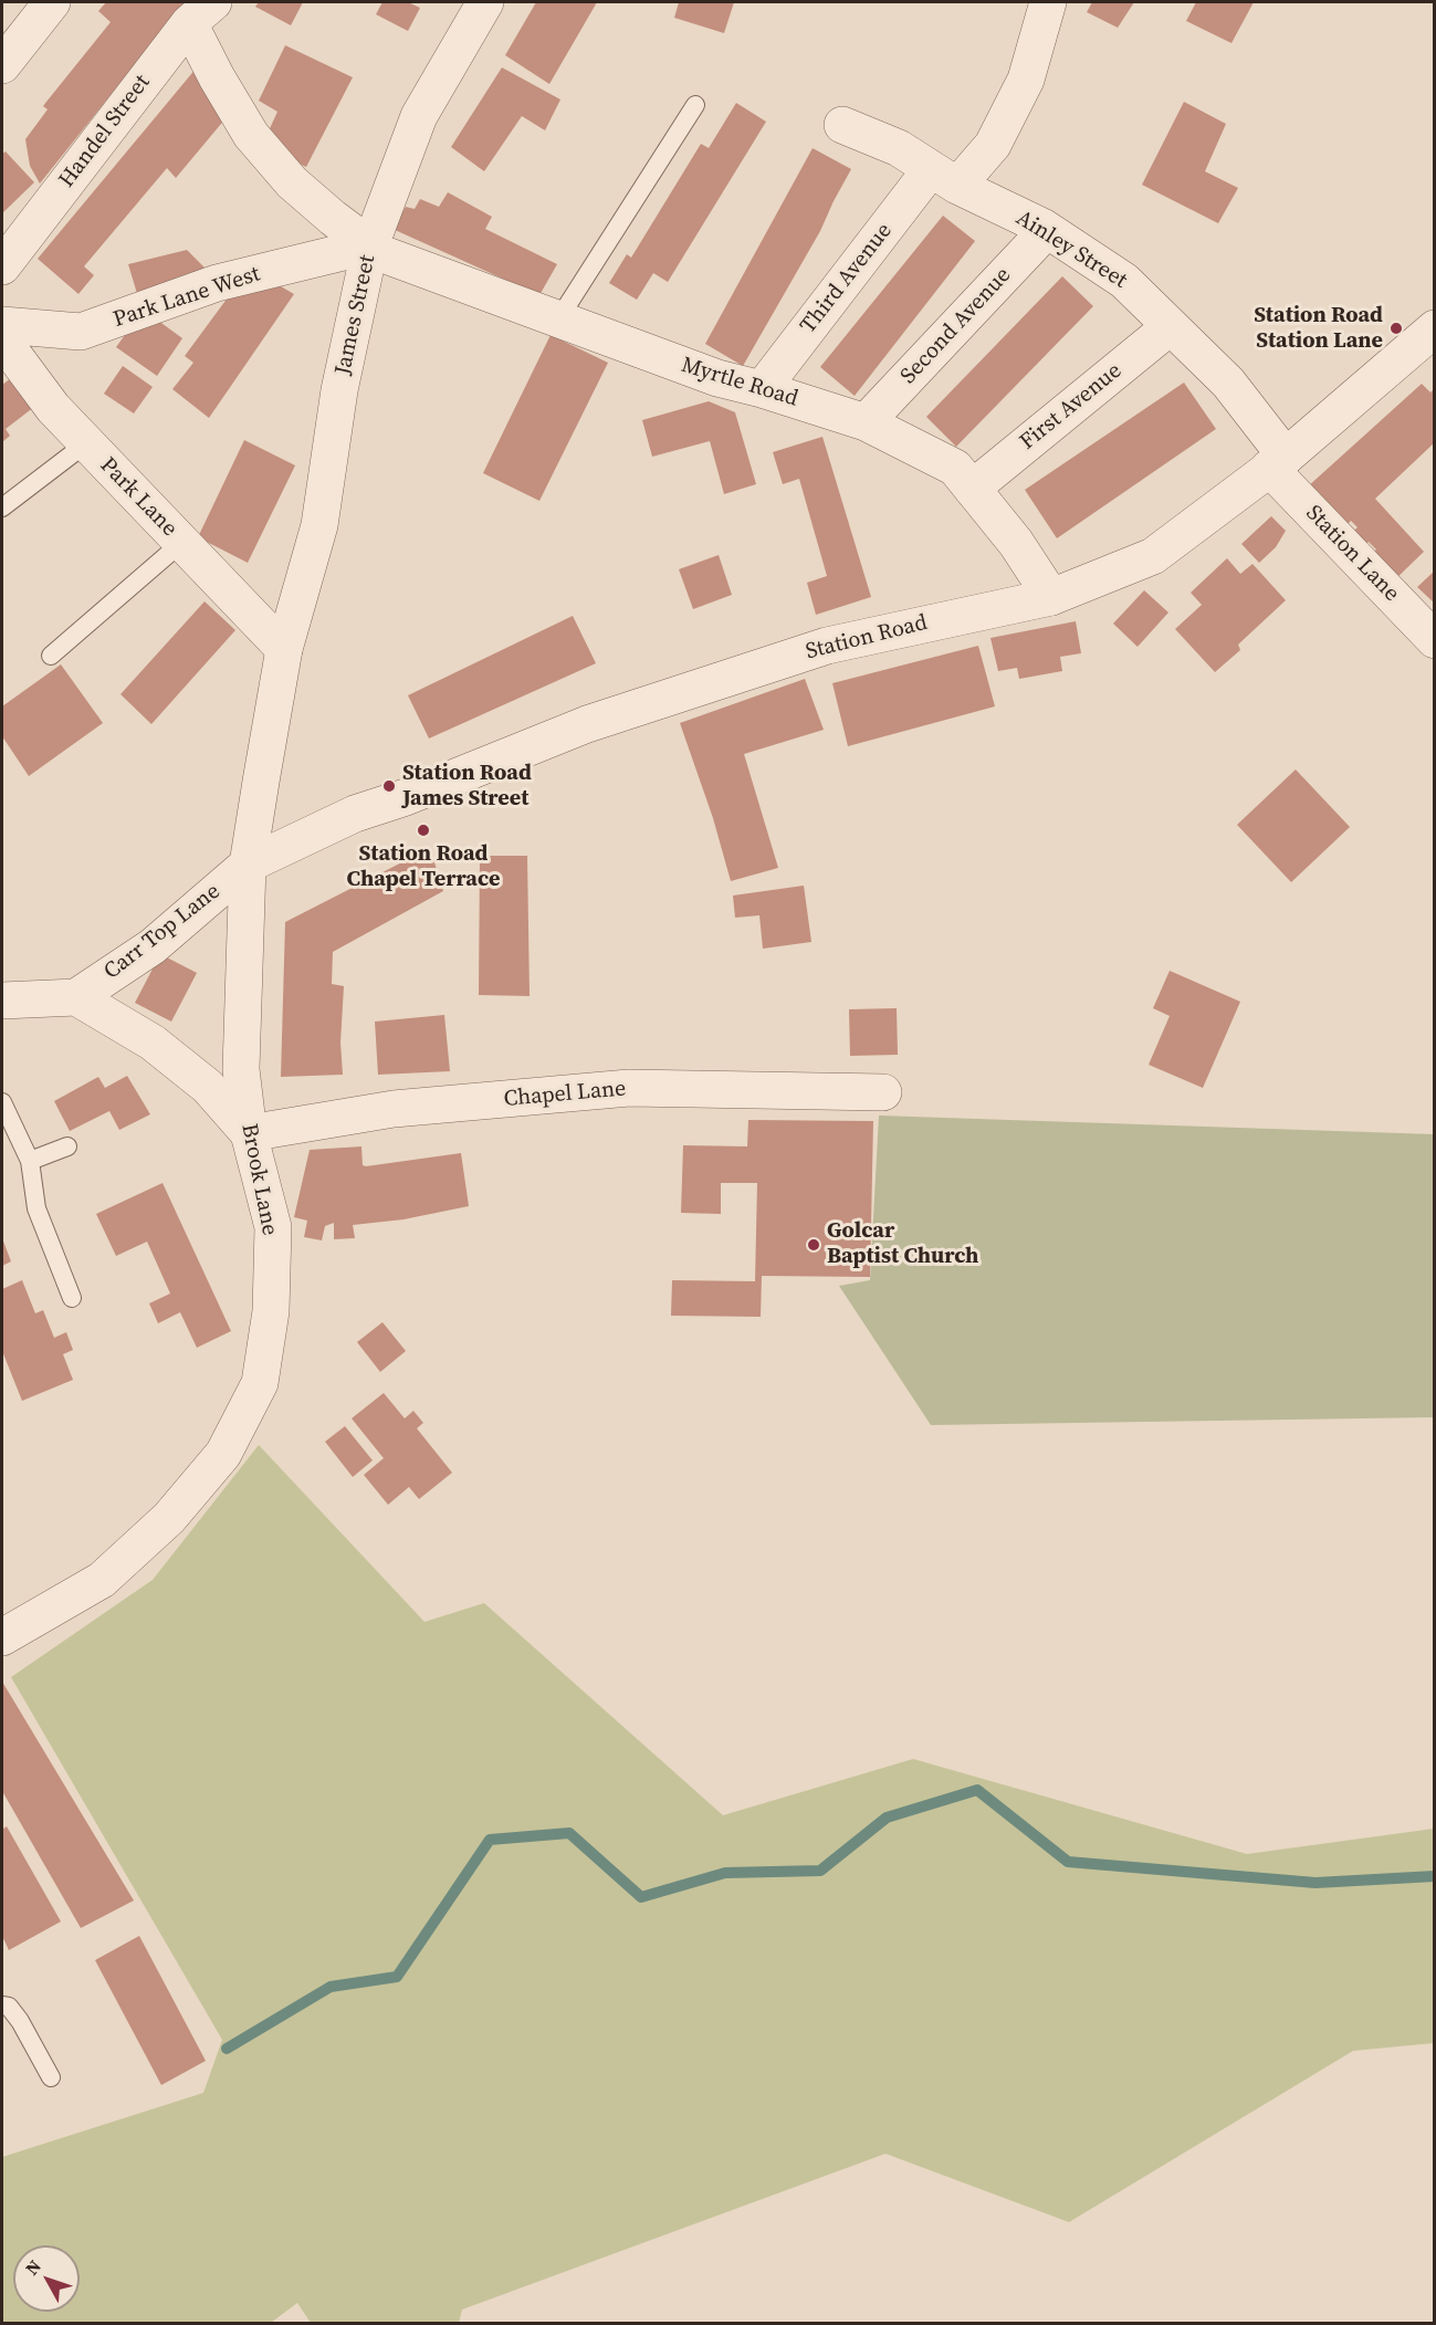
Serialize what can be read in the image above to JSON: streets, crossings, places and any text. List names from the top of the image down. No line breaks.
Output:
{"streets":{"street":["Handel Street","Ainley Street","Third Avenue","Park Lane West","James Street","Second Avenue","Myrtle Road","First Avenue","Park Lane","Station Lane","Station Road","Carr Top Lane","Chapel Lane","Brook Lane"]},"crossings":[["Handel Street","Myrtle Road"],["Ainley Street","Third Avenue"],["Ainley Street","Second Avenue"],["Ainley Street","First Avenue"],["Ainley Street","Station Lane"],["Ainley Street","Station Road"],["Third Avenue","Myrtle Road"],["Park Lane West","James Street"],["Park Lane West","Myrtle Road"],["James Street","Myrtle Road"],["James Street","Park Lane"],["James Street","Brook Lane"],["Second Avenue","Myrtle Road"],["Myrtle Road","First Avenue"],["Myrtle Road","Station Road"],["Park Lane","Brook Lane"],["Station Lane","Station Road"],["Station Road","Carr Top Lane"],["Station Road","Brook Lane"],["Carr Top Lane","Chapel Lane"],["Carr Top Lane","Brook Lane"],["Chapel Lane","Brook Lane"]],"places":["Station Road Station Lane","Station Road James Street","Station Road Chapel Terrace","Golcar Baptist Church"],"north":"top left"}
